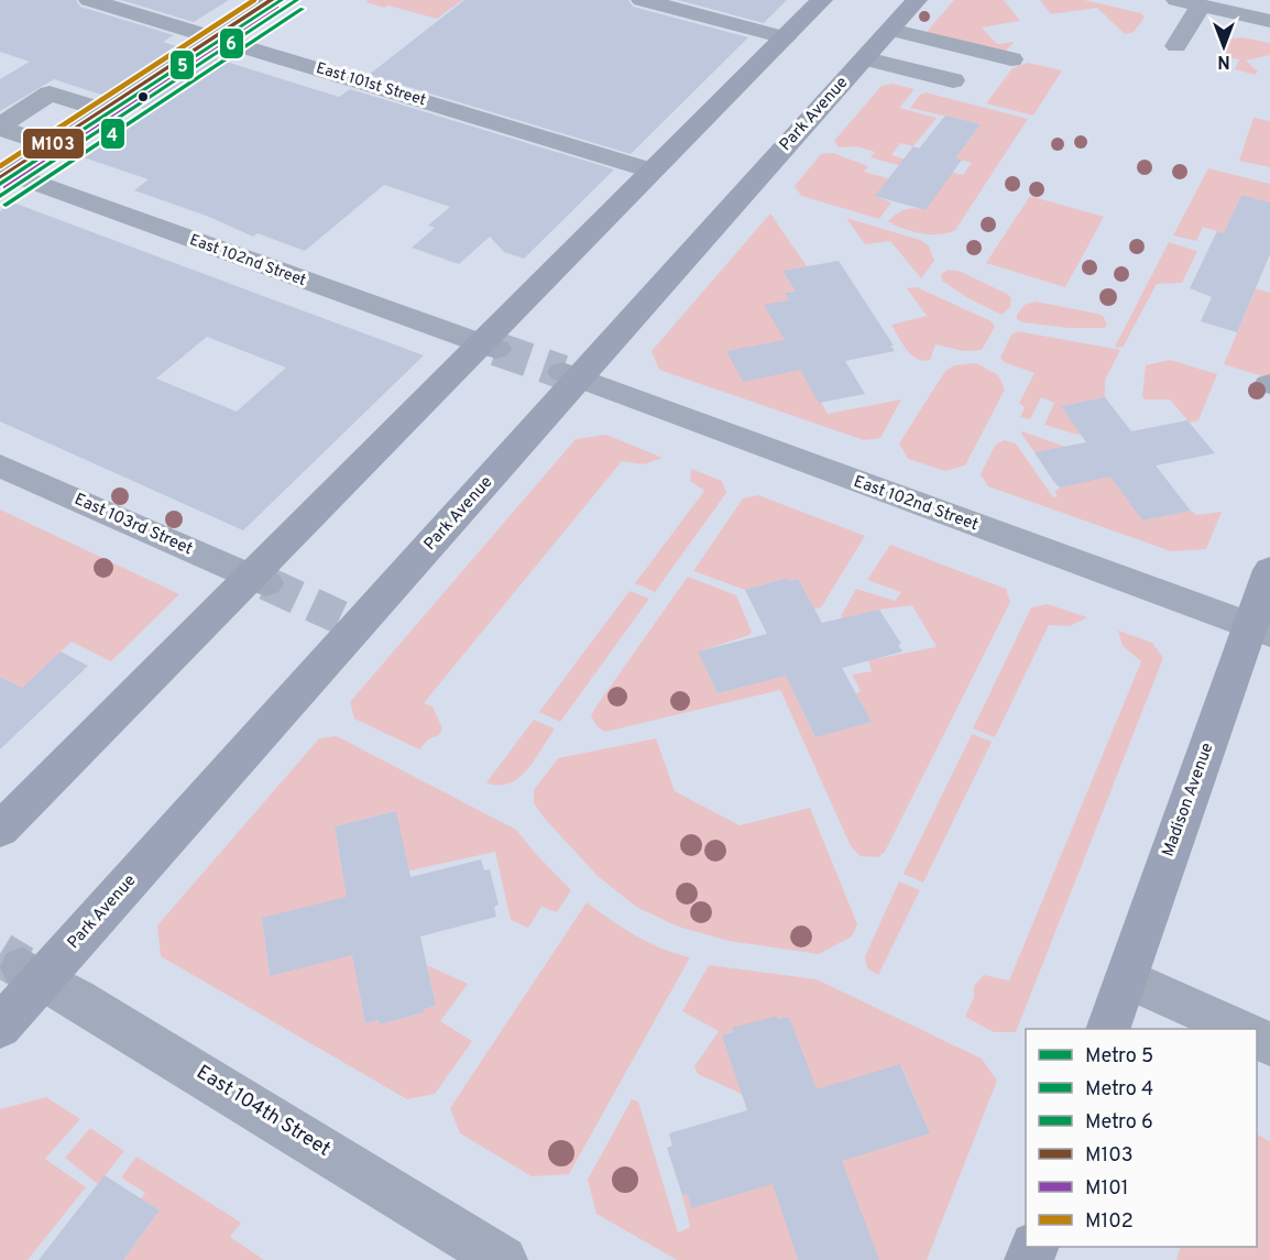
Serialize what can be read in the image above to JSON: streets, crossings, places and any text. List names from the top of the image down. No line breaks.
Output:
{"streets":{"main road":["Park Avenue","Madison Avenue"],"street":["East 101st Street","East 102nd Street","East 103rd Street","East 104th Street"]},"crossings":[["Park Avenue","East 102nd Street"],["Park Avenue","East 104th Street"],["East 102nd Street","Madison Avenue"]],"lines":["metro line 5","metro line 6","transit line M103","transit line M102","metro line 4","transit line M101"],"legend":["Metro 5","Metro 4","Metro 6","M103","M101","M102"],"north":"bottom"}
